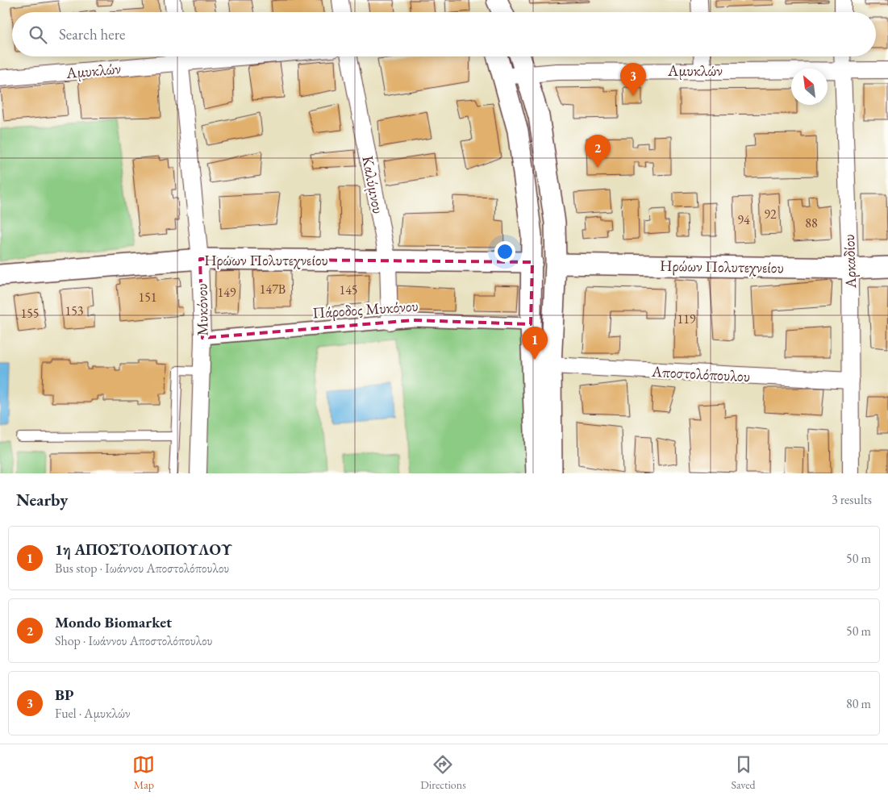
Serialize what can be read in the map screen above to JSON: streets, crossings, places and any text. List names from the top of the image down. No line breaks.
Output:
{"streets":{"street":["Αμυκλών","Καλύμνου","Ηρώων Πολυτεχνείου","Αρκαδίου","Πάροδος Μυκόνου","Μυκόνου","Αποστολόπουλου"]},"crossings":[["Αμυκλών","Αρκαδίου"],["Αμυκλών","Μυκόνου"],["Καλύμνου","Ηρώων Πολυτεχνείου"],["Καλύμνου","Πάροδος Μυκόνου"],["Ηρώων Πολυτεχνείου","Αρκαδίου"],["Ηρώων Πολυτεχνείου","Μυκόνου"],["Αρκαδίου","Αποστολόπουλου"],["Πάροδος Μυκόνου","Μυκόνου"]],"house_numbers":["92","94","88","147Β","145","149","151","153","155","119"],"north":"top left","page":{"search":"Search here","pins":["3","2","1"],"heading":["Nearby","3 results"],"list":[{"mark":"1","name":"1η ΑΠΟΣΤΟΛΟΠΟΥΛΟΥ","note":"Bus stop · Ιωάννου Αποστολόπουλου","value":"50 m"},{"mark":"2","name":"Mondo Biomarket","note":"Shop · Ιωάννου Αποστολόπουλου","value":"50 m"},{"mark":"3","name":"BP","note":"Fuel · Αμυκλών","value":"80 m"}],"nav":["Map","Directions","Saved"]}}
